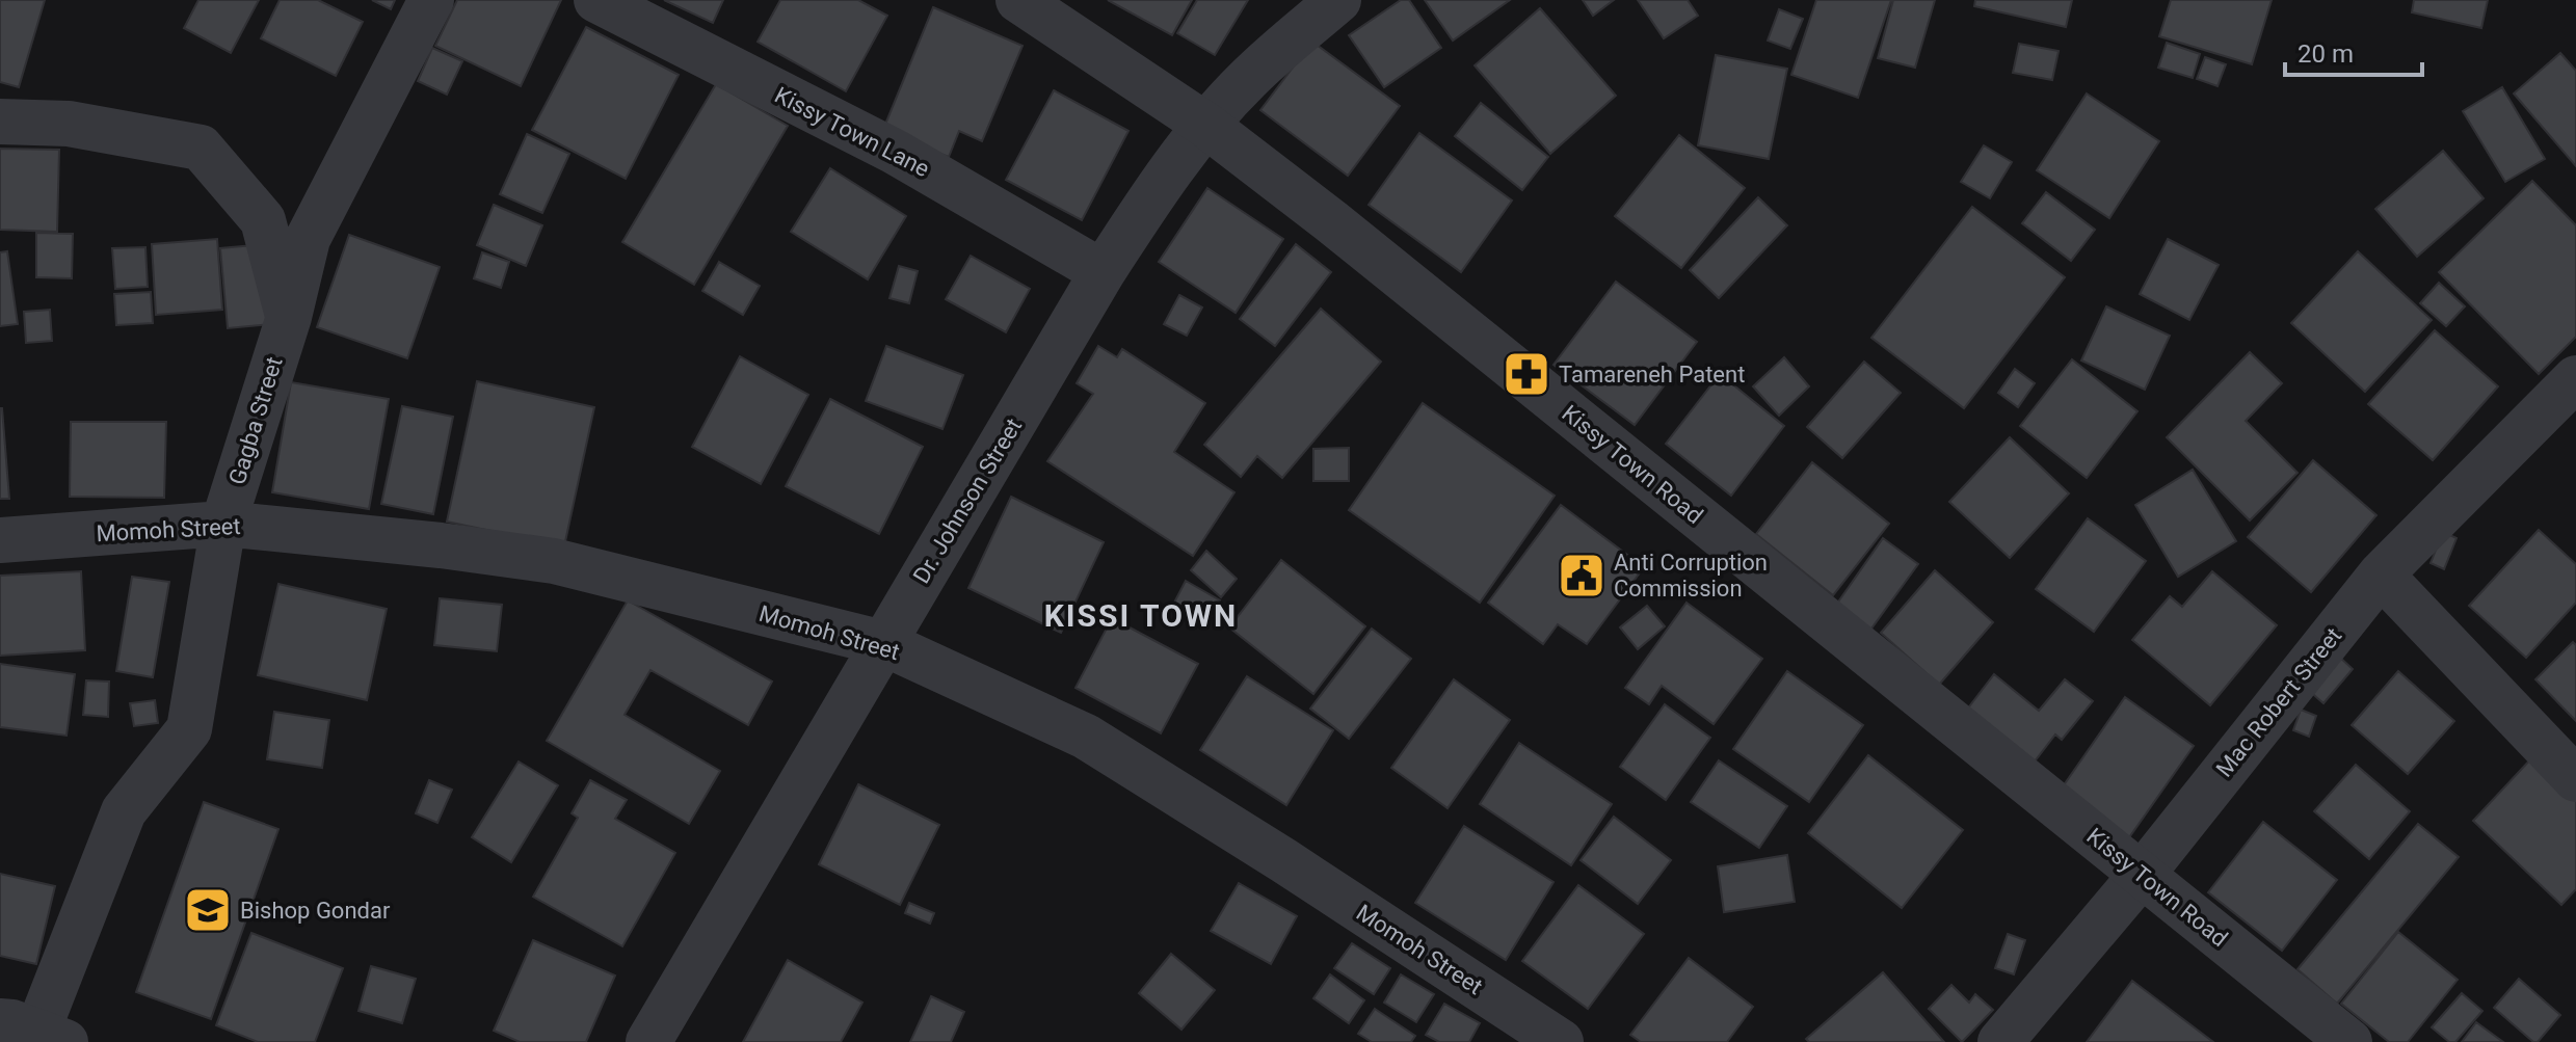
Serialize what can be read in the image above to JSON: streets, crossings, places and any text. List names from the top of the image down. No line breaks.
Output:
{"streets":{"street":["Kissy Town Lane","Gagba Street","Kissy Town Road","Dr. Johnson Street","Momoh Street","Mac Robert Street"]},"crossings":[["Kissy Town Lane","Dr. Johnson Street"],["Gagba Street","Momoh Street"],["Kissy Town Road","Dr. Johnson Street"],["Kissy Town Road","Mac Robert Street"],["Dr. Johnson Street","Momoh Street"]],"districts":["KISSI TOWN"],"places":{"pharmacy":["Tamareneh Patent"],"public building":["Anti Corruption Commission"],"school or university":["Bishop Gondar"]},"scale_bar":"20 m"}
